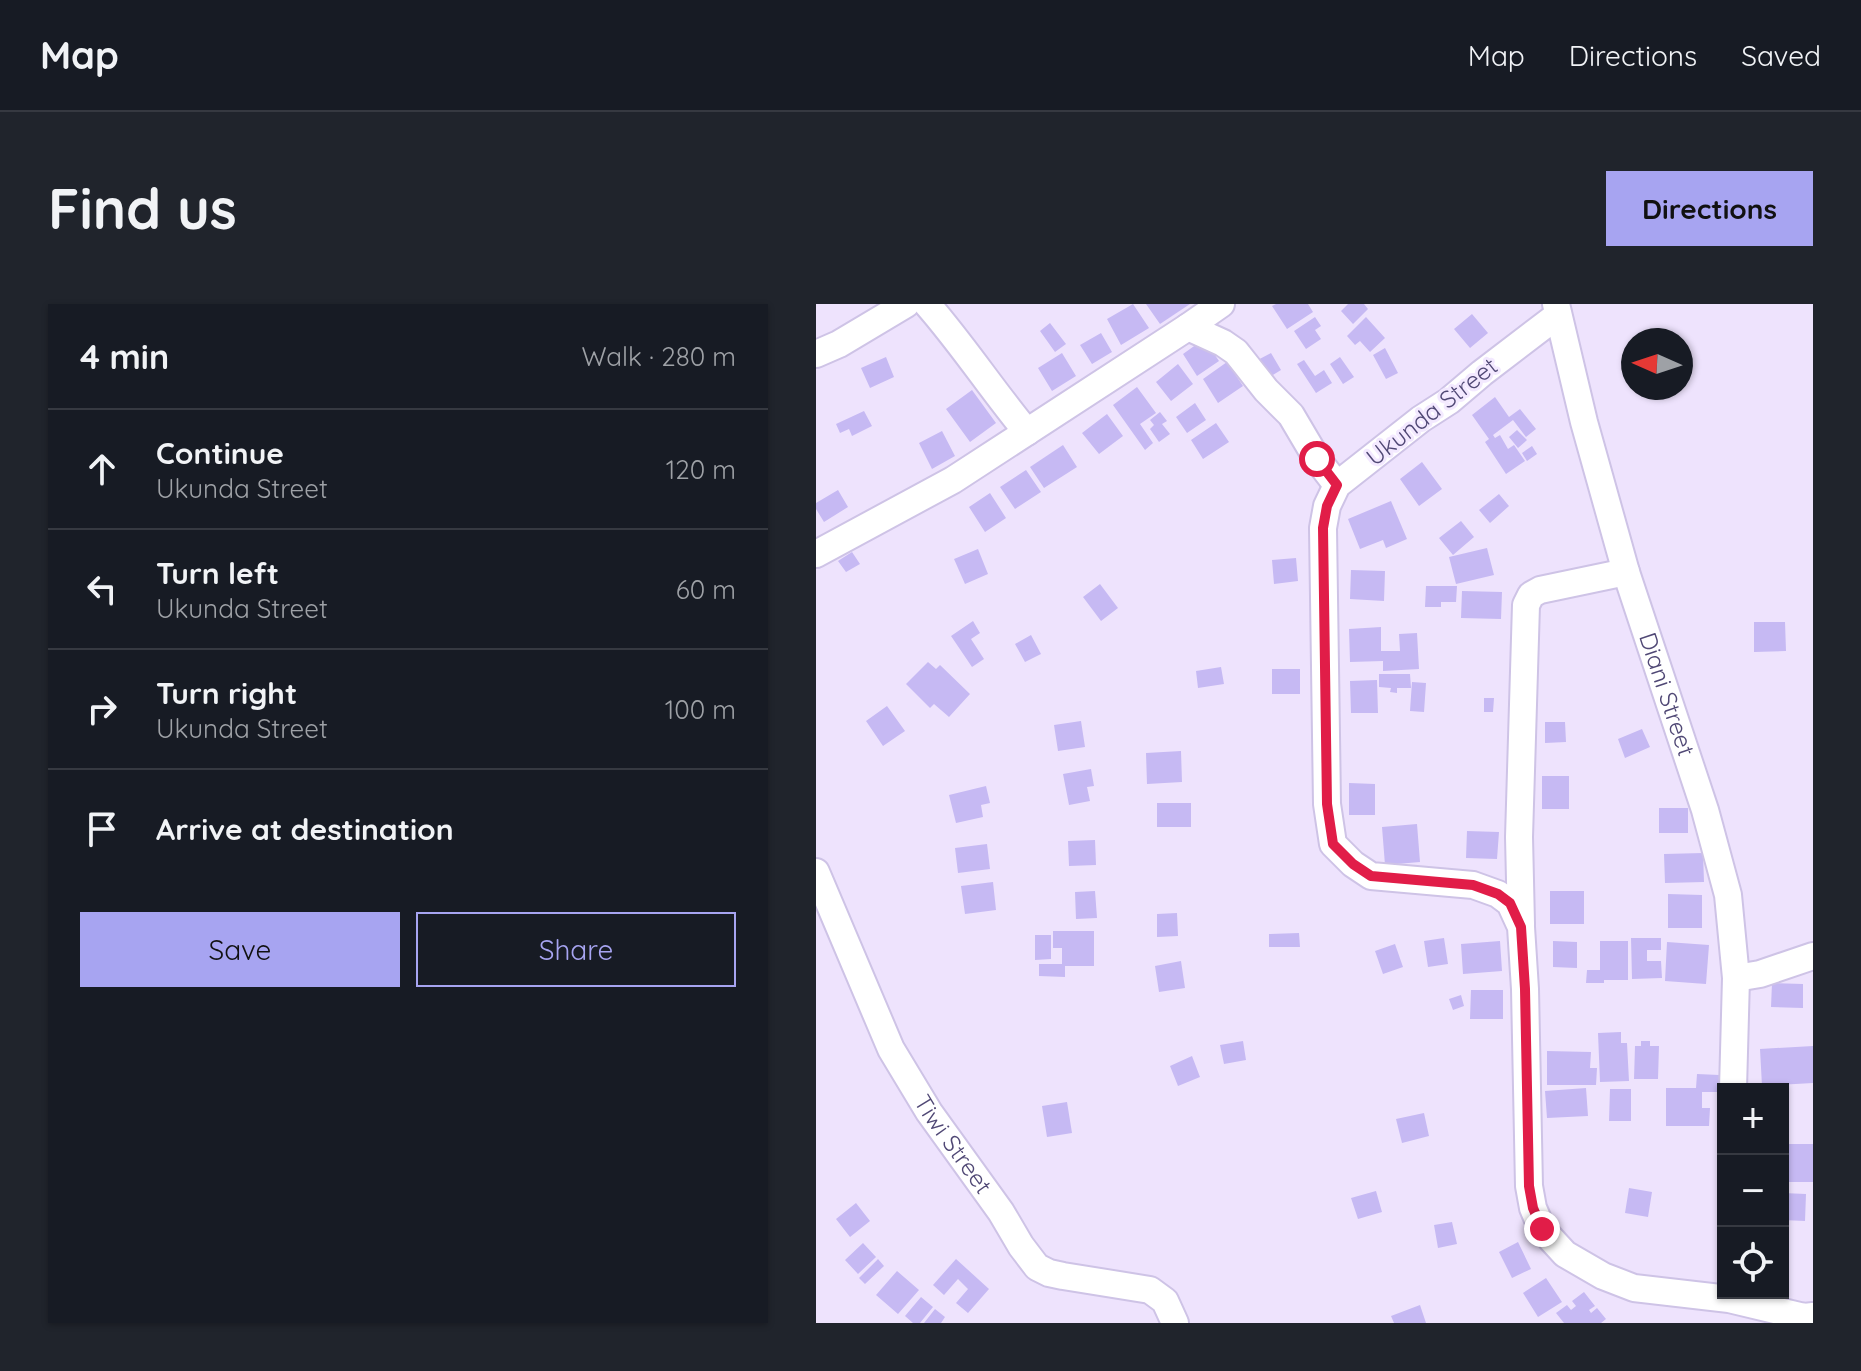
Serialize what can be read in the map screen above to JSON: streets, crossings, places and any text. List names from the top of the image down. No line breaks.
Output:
{"streets":{"street":["Ukunda Street","Diani Street","Tiwi Street"]},"crossings":[["Ukunda Street","Diani Street"]],"north":"left","page":{"header":"Map","nav":["Map","Directions","Saved"],"buttons":["Directions",["Save","Share"]],"title":"Find us","heading":["4 min","Walk · 280 m"],"list":[["Continue","Ukunda Street","120 m"],["Turn left","Ukunda Street","60 m"],["Turn right","Ukunda Street","100 m"],"Arrive at destination"],"map_buttons":["+","−"]}}
